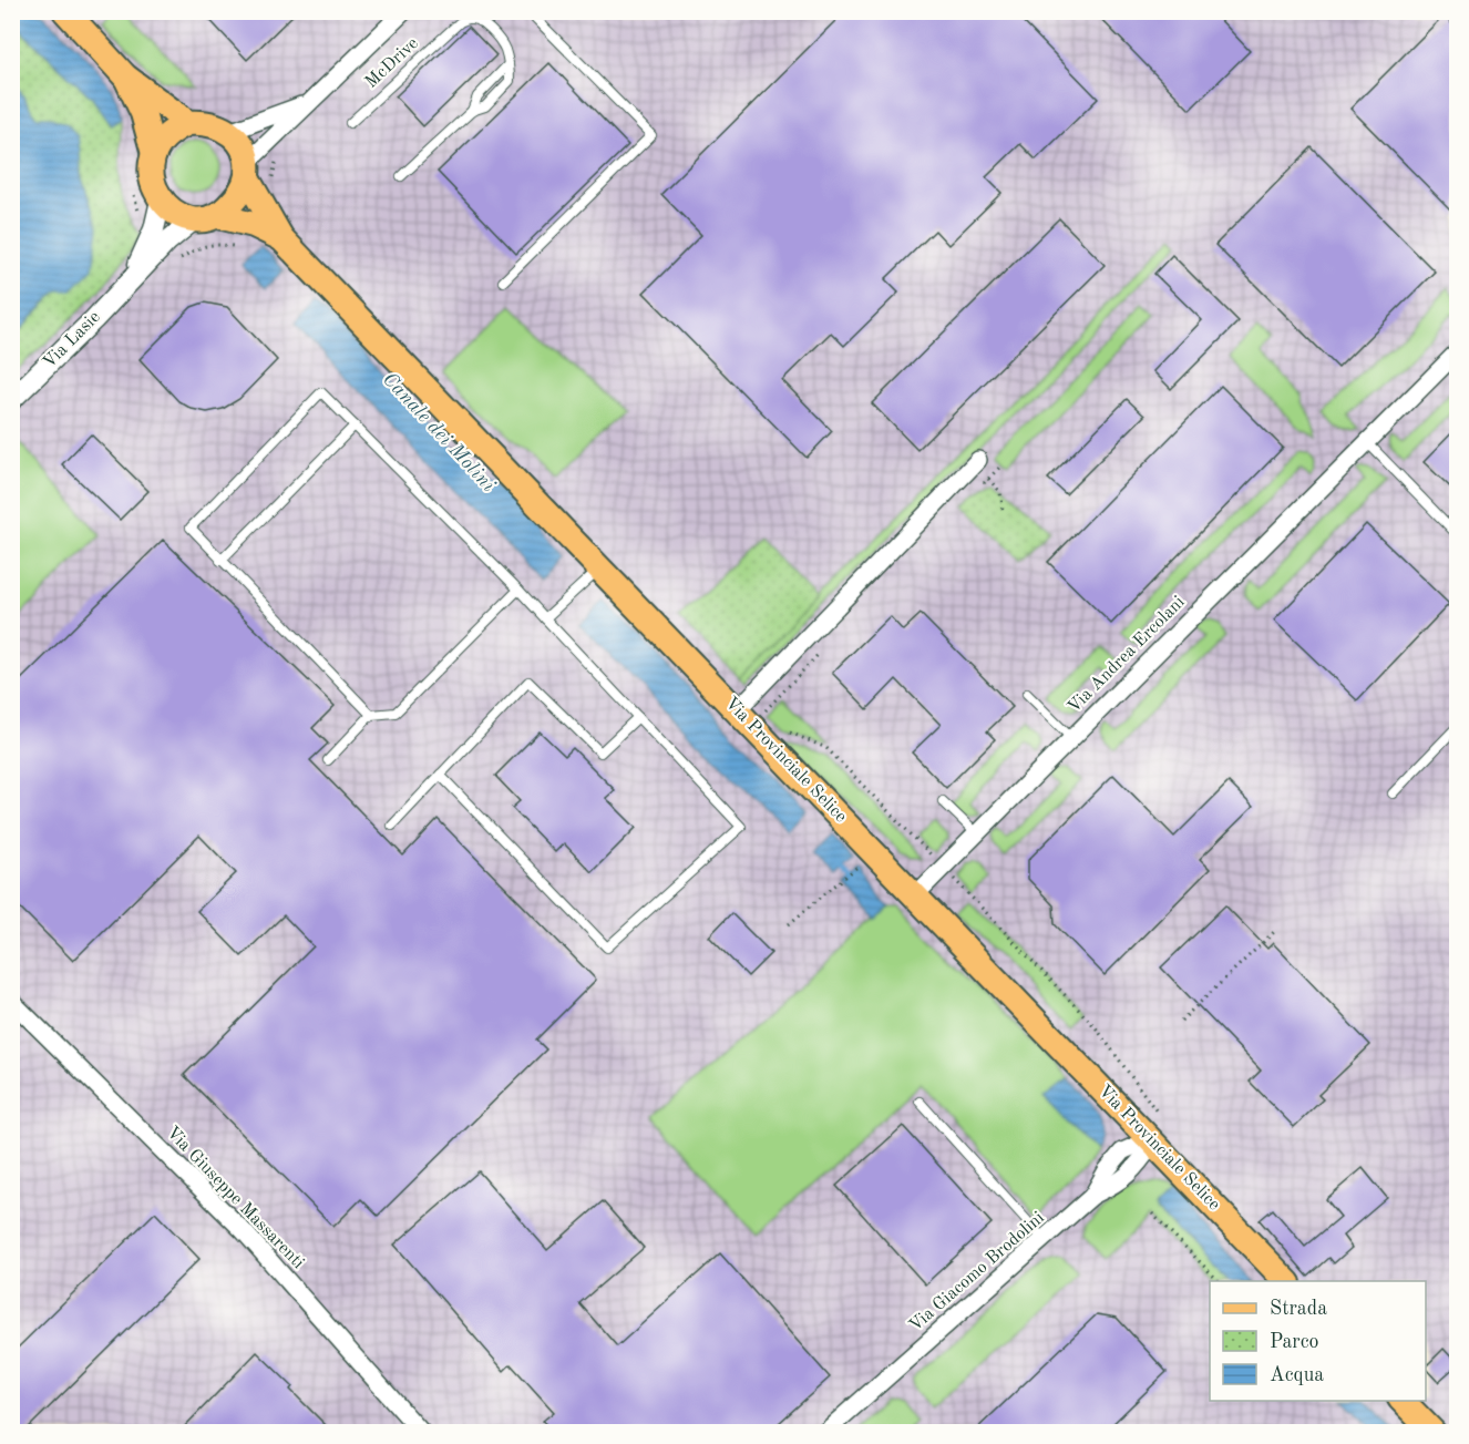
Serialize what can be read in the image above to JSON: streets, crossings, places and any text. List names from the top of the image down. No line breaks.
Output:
{"streets":{"main road":["Via Provinciale Selice"],"street":["Via Lasie","Via Andrea Ercolani","Via Giuseppe Massarenti","Via Giacomo Brodolini"],"lane":["McDrive"]},"crossings":[["Via Lasie","Via Provinciale Selice"],["Via Andrea Ercolani","Via Provinciale Selice"],["Via Provinciale Selice","Via Giacomo Brodolini"]],"water":["Canale dei Molini"],"legend":["Strada","Parco","Acqua"]}
